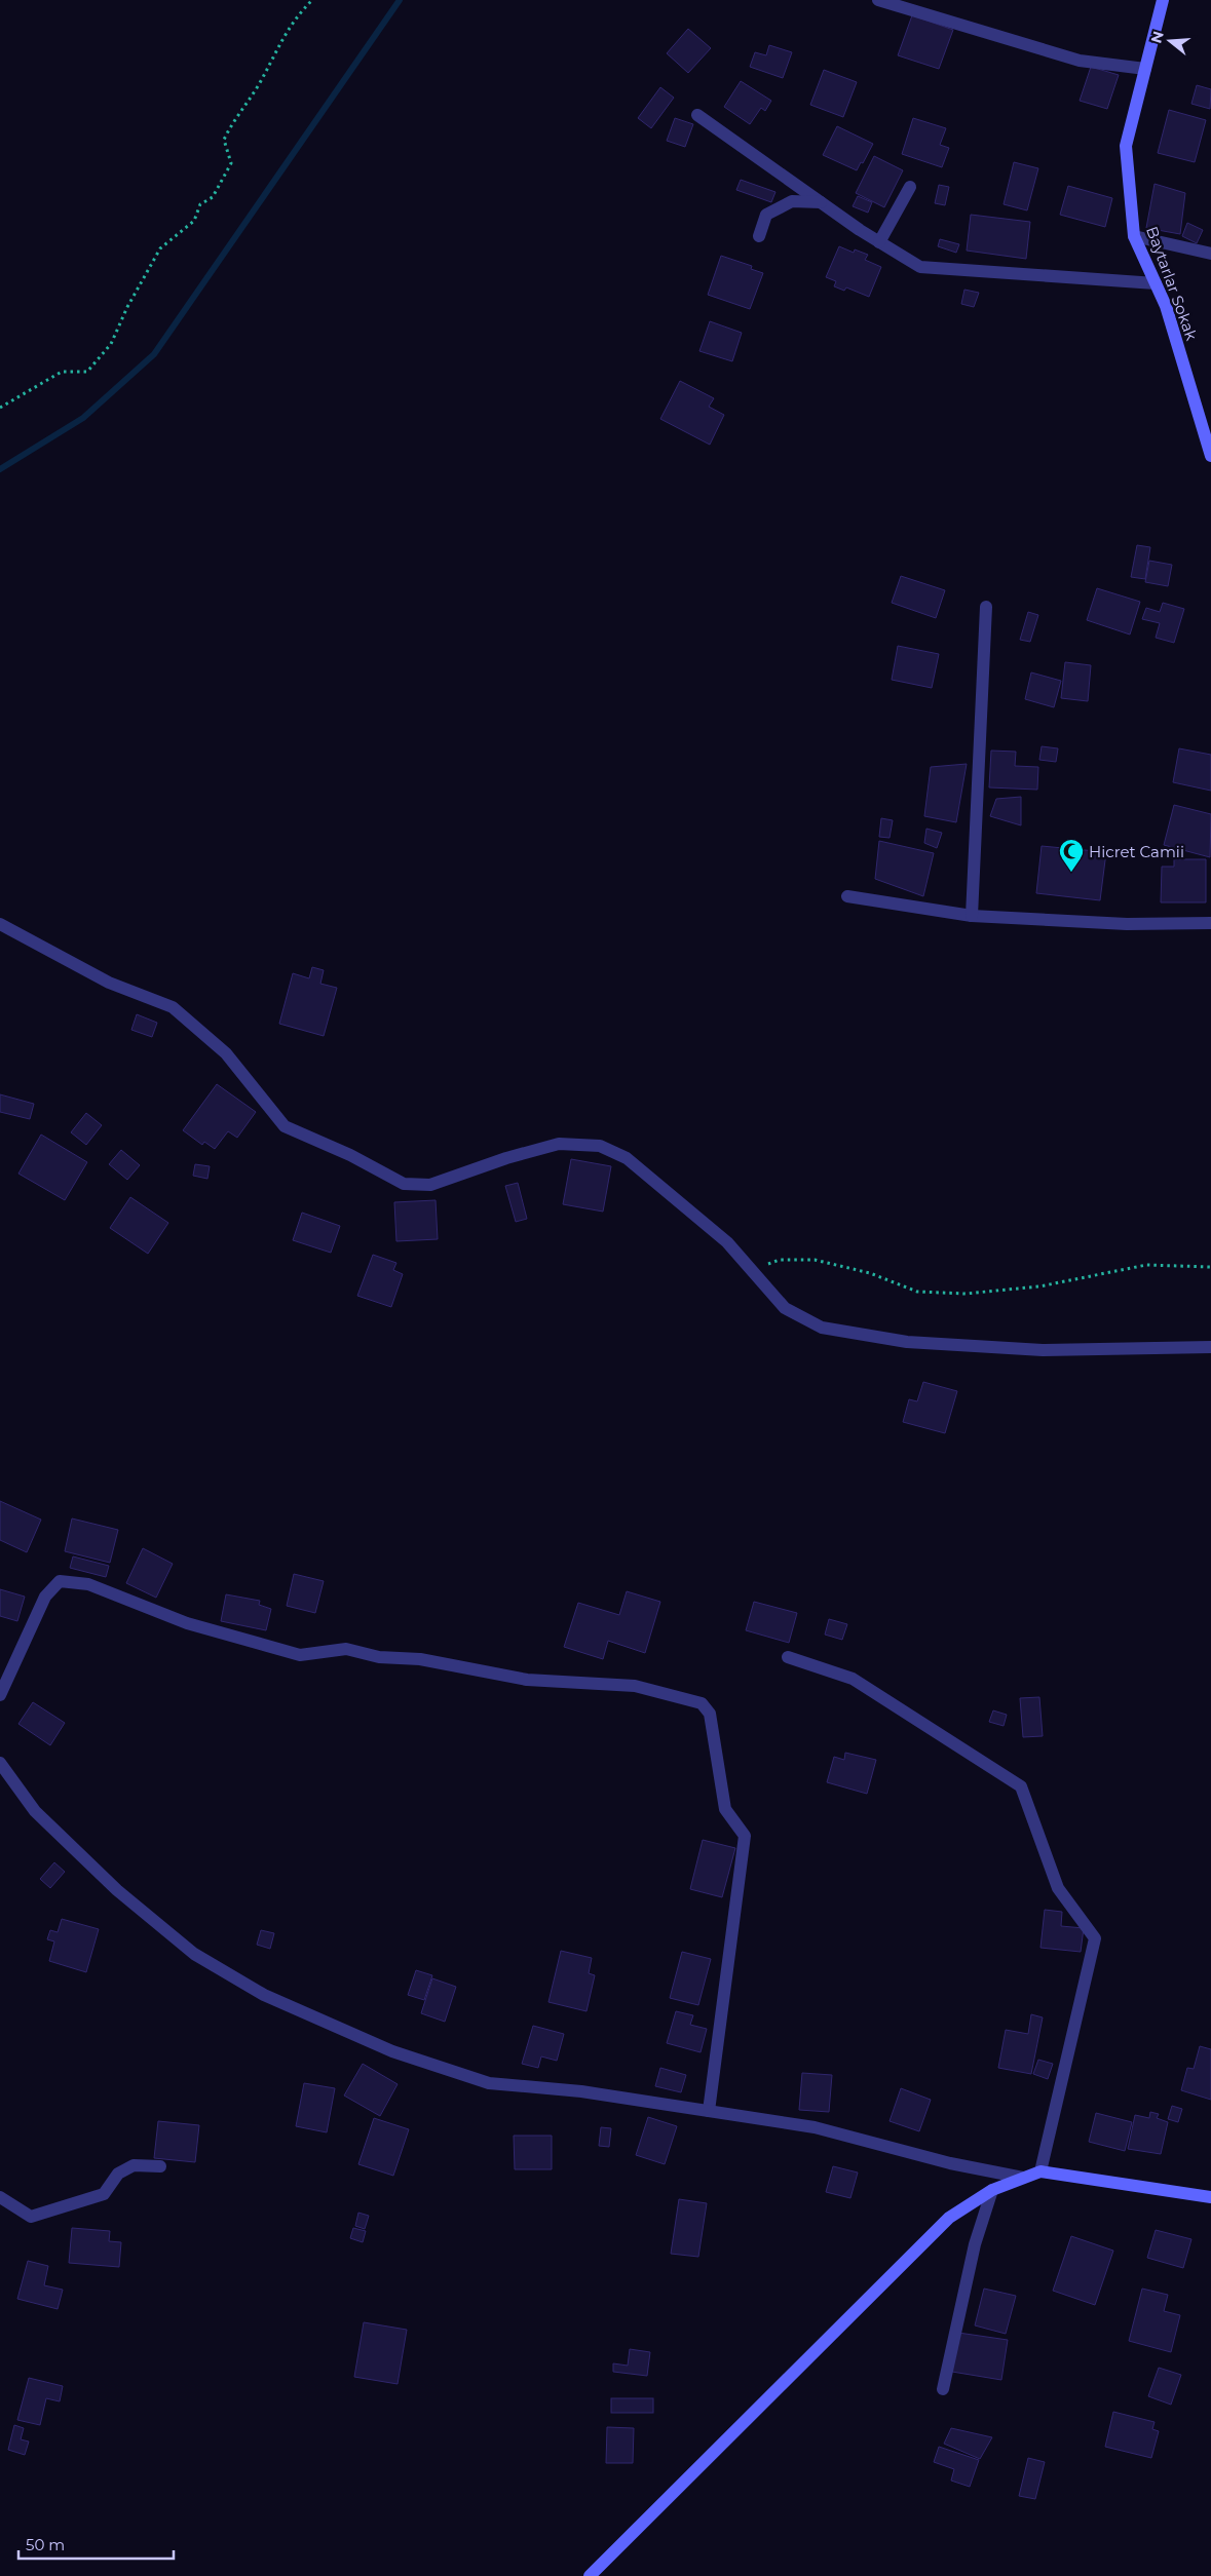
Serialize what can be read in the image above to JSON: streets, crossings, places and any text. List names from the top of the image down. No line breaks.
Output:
{"streets":{"main road":["Baytarlar Sokak"]},"places":{"mosque":["Hicret Camii"]},"scale_bar":"50 m","north":"left"}
